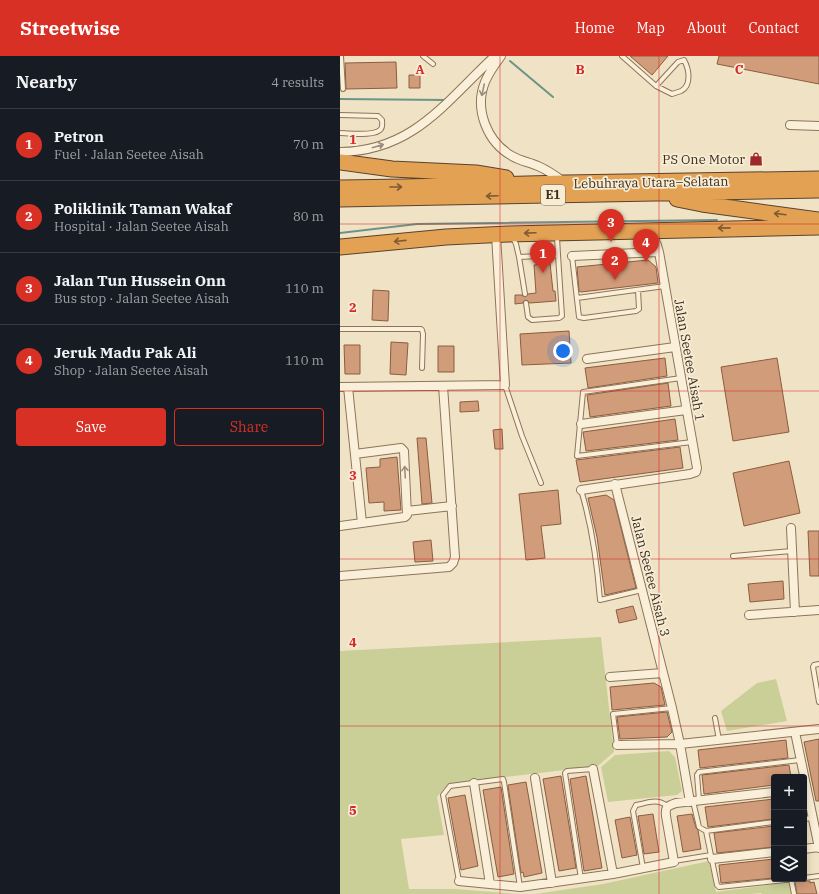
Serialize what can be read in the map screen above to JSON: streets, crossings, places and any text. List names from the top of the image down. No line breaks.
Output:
{"streets":{"highway":["Lebuhraya Utara–Selatan","E1"],"street":["Jalan Seetee Aisah 1","Jalan Seetee Aisah 3"]},"crossings":[["Jalan Seetee Aisah 1","Jalan Seetee Aisah 3"]],"places":{"shop":["PS One Motor"]},"page":{"header":"Streetwise","nav":["Home","Map","About","Contact"],"heading":["Nearby","4 results"],"list":[{"mark":"1","name":"Petron","note":"Fuel · Jalan Seetee Aisah","value":"70 m"},{"mark":"2","name":"Poliklinik Taman Wakaf","note":"Hospital · Jalan Seetee Aisah","value":"80 m"},{"mark":"3","name":"Jalan Tun Hussein Onn","note":"Bus stop · Jalan Seetee Aisah","value":"110 m"},{"mark":"4","name":"Jeruk Madu Pak Ali","note":"Shop · Jalan Seetee Aisah","value":"110 m"}],"pins":["3","4","1","2"],"buttons":["Save","Share"],"map_buttons":["+","−"]},"grid":{"columns":["A","B","C"],"rows":["1","2","3","4","5"]}}
